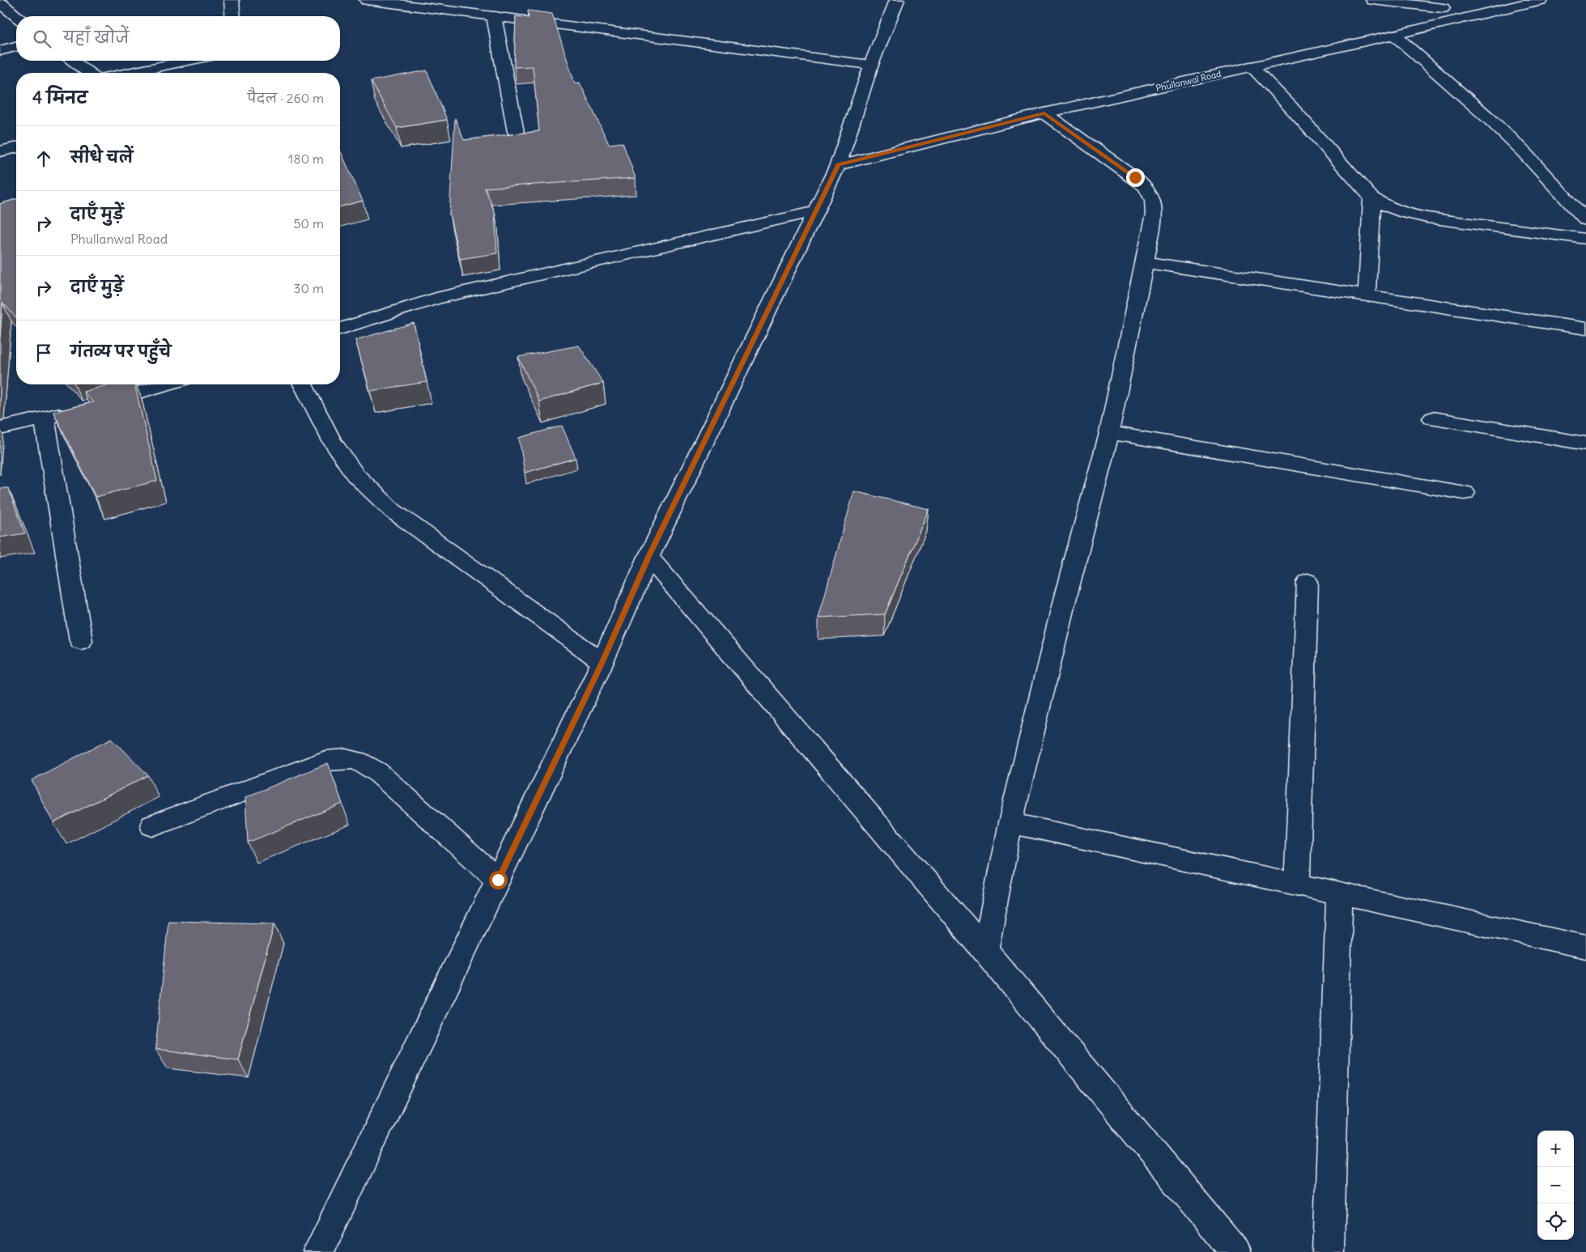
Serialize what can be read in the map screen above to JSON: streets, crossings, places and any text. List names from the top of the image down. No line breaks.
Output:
{"streets":{"street":["Phullanwal Road"]},"page":{"search":"यहाँ खोजें","heading":["4 मिनट","पैदल · 260 m"],"list":[["सीधे चलें","180 m"],["दाएँ मुड़ें","Phullanwal Road","50 m"],["दाएँ मुड़ें","30 m"],"गंतव्य पर पहुँचे"],"map_buttons":["+","−"]}}
